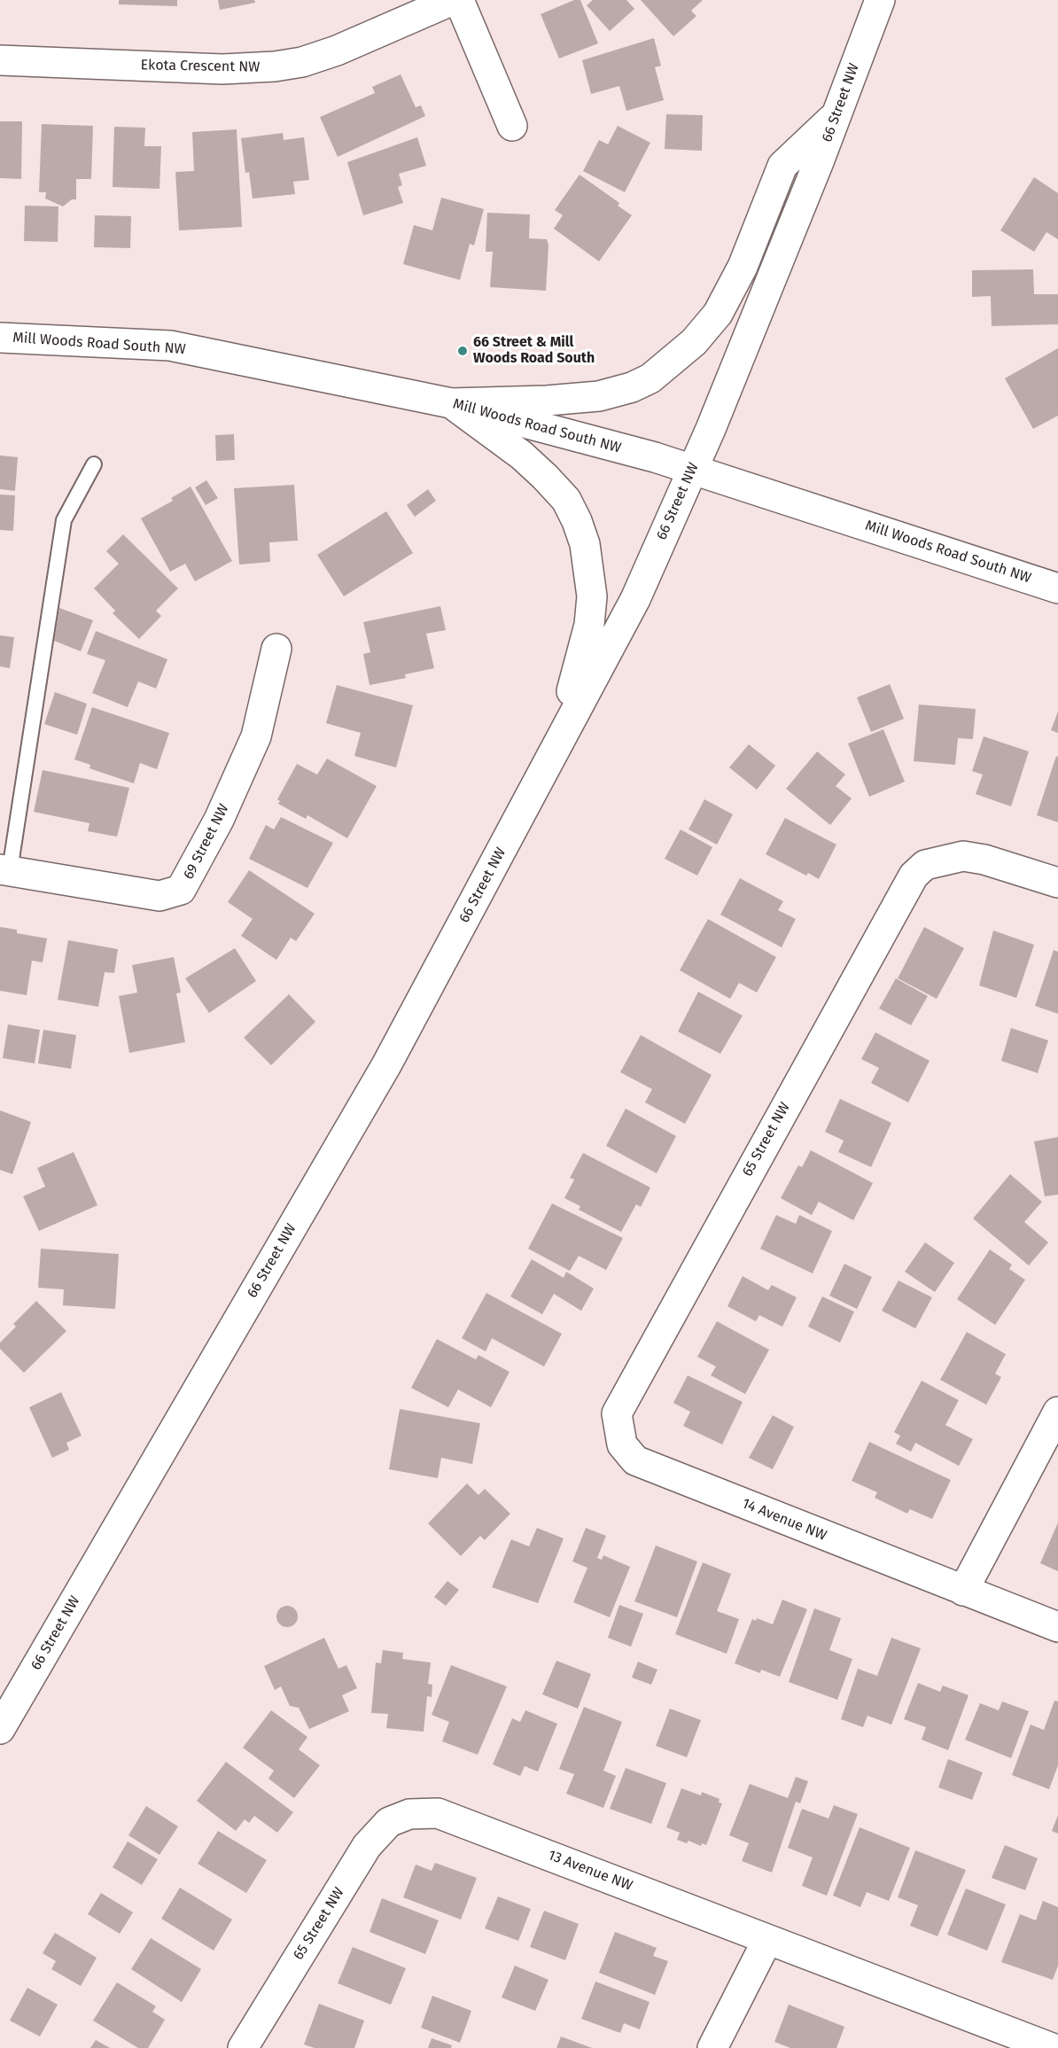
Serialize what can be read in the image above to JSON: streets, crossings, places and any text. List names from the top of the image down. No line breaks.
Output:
{"streets":{"street":["Ekota Crescent NW","66 Street NW","Mill Woods Road South NW","69 Street NW","65 Street NW","14 Avenue NW","13 Avenue NW"]},"crossings":[["66 Street NW","Mill Woods Road South NW"],["65 Street NW","14 Avenue NW"],["65 Street NW","13 Avenue NW"]],"places":["66 Street & Mill Woods Road South"]}
